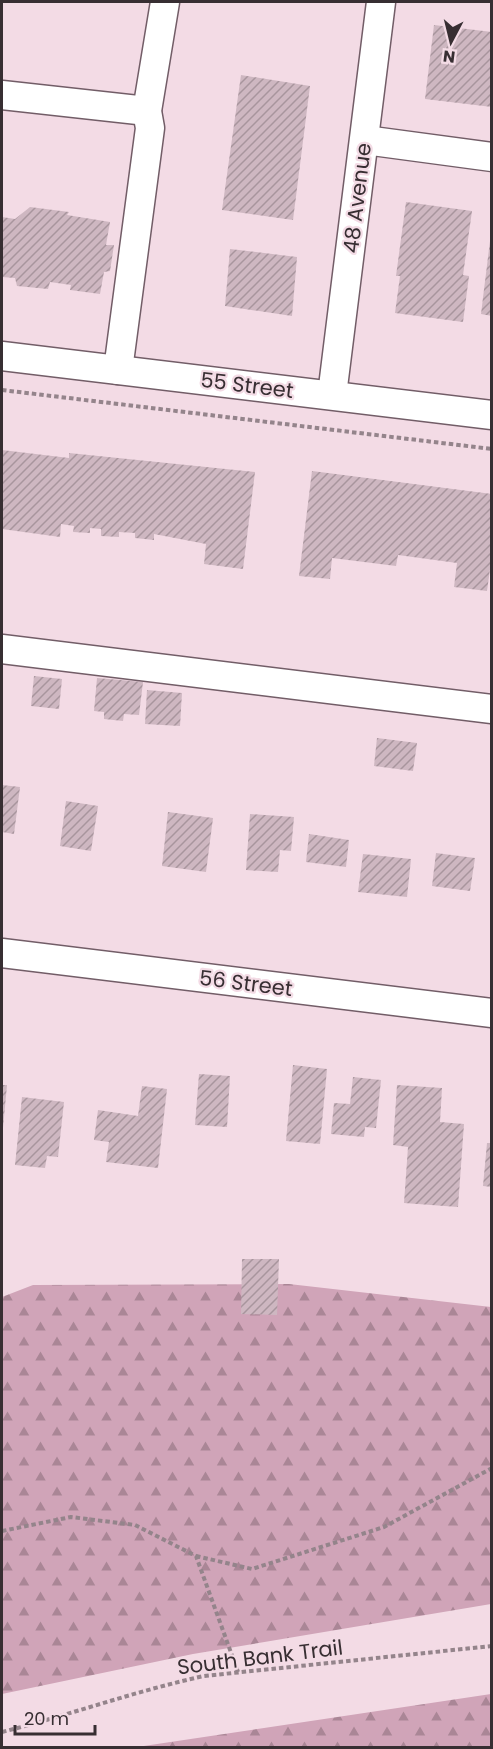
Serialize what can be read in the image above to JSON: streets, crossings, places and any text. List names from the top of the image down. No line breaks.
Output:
{"streets":{"street":["48 Avenue","55 Street","56 Street"],"path":["South Bank Trail"]},"crossings":[["48 Avenue","55 Street"]],"scale_bar":"20 m","north":"bottom"}
